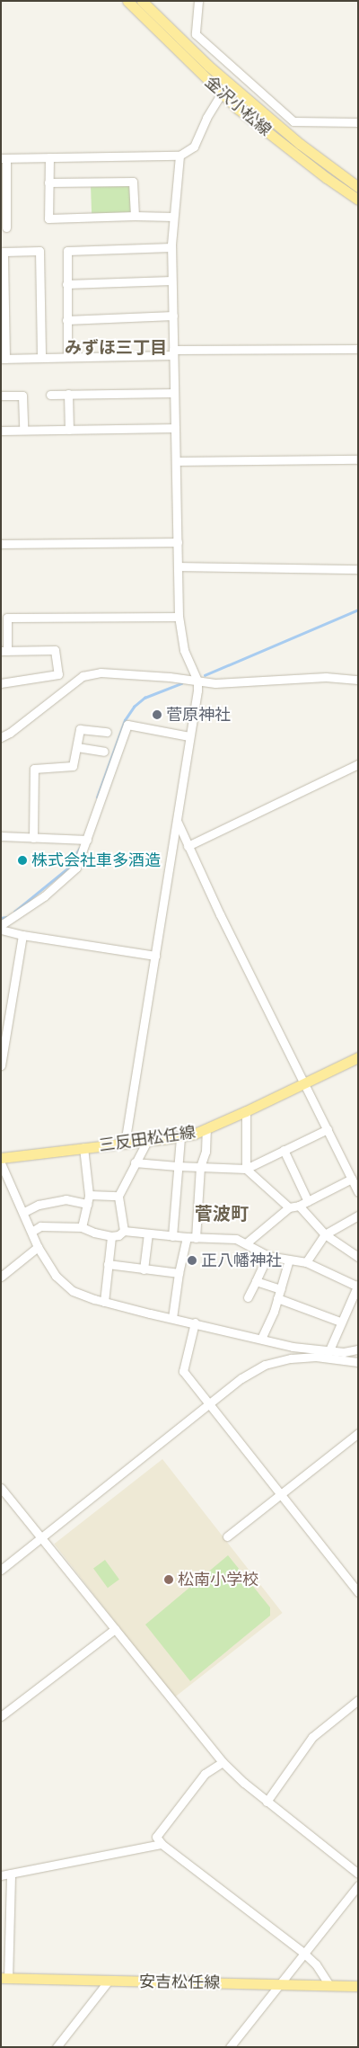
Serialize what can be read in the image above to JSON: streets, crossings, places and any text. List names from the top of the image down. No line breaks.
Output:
{"streets":{"main road":["金沢小松線","三反田松任線","安吉松任線"]},"districts":["みずほ三丁目","菅波町"],"places":["菅原神社","株式会社車多酒造","正八幡神社","松南小学校"]}
